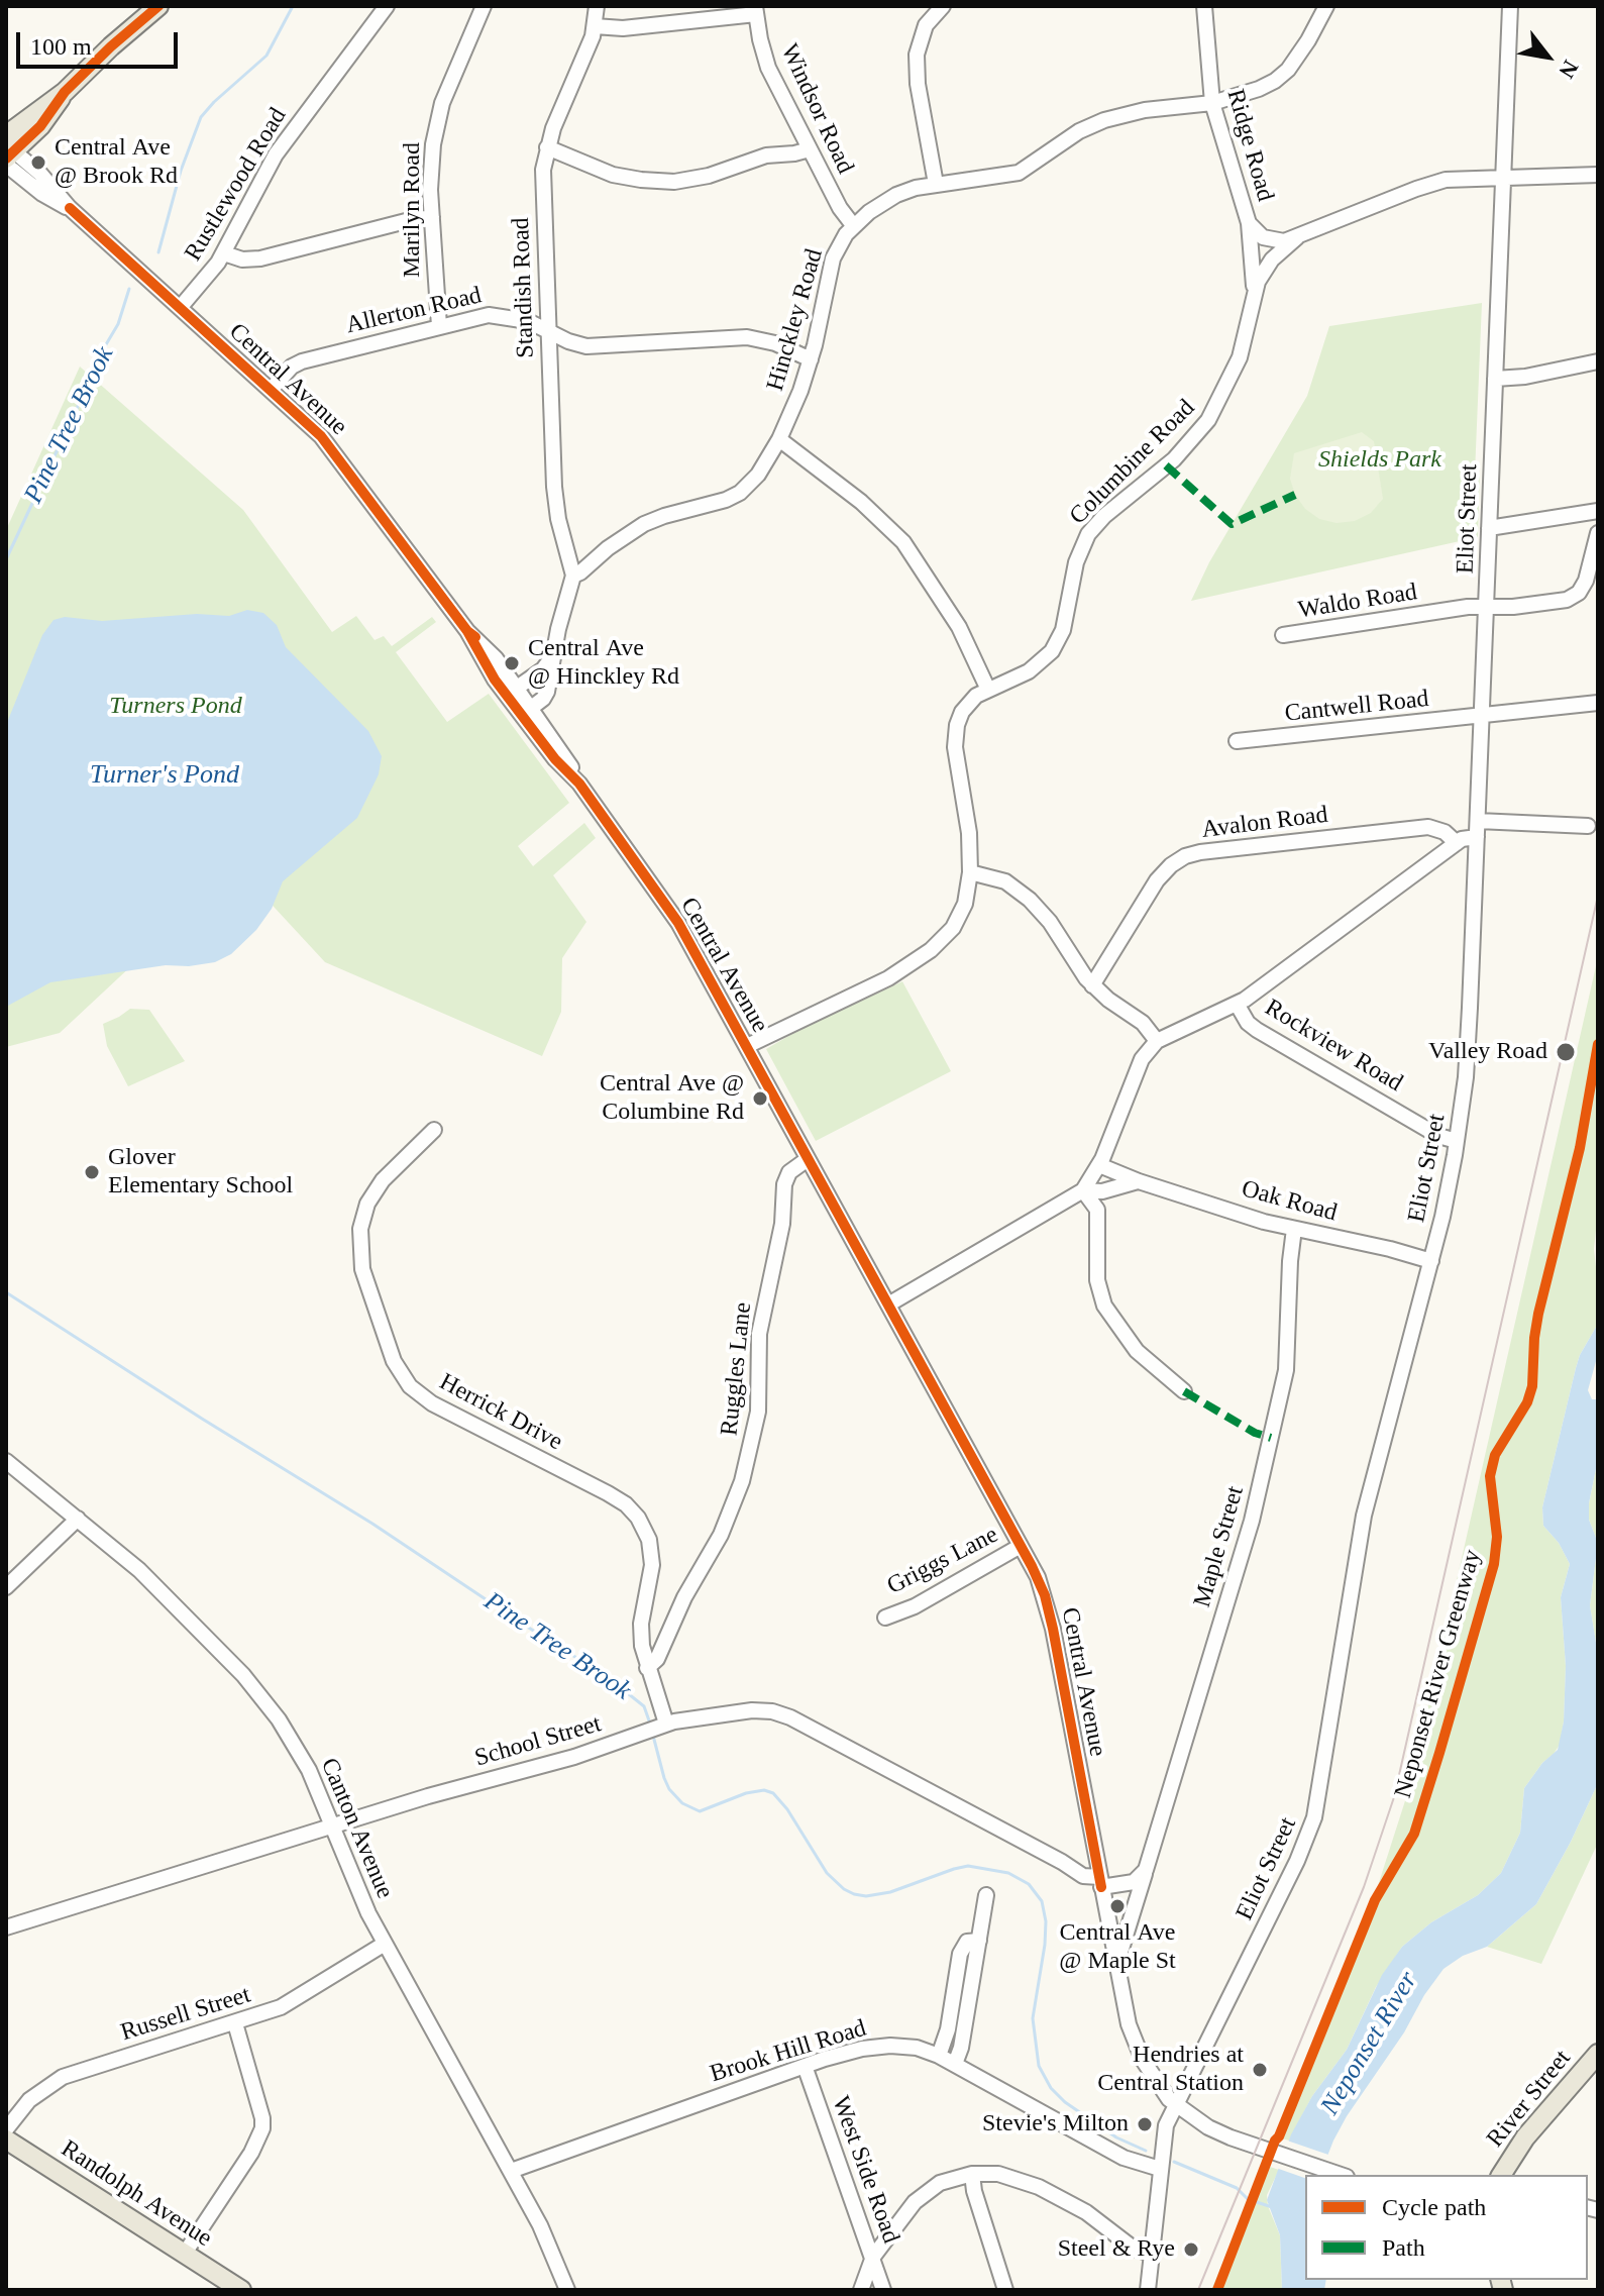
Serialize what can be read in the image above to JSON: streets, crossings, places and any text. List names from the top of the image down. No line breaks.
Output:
{"streets":{"main road":["River Street","Randolph Avenue"],"street":["Windsor Road","Ridge Road","Rustlewood Road","Marilyn Road","Standish Road","Allerton Road","Hinckley Road","Central Avenue","Columbine Road","Eliot Street","Waldo Road","Cantwell Road","Avalon Road","Rockview Road","Oak Road","Ruggles Lane","Herrick Drive","Maple Street","Griggs Lane","School Street","Canton Avenue","Russell Street","Brook Hill Road","West Side Road"],"cycle path":["Neponset River Greenway"]},"crossings":[["Windsor Road","Hinckley Road"],["Ridge Road","Hinckley Road"],["Ridge Road","Columbine Road"],["Rustlewood Road","Central Avenue"],["Marilyn Road","Allerton Road"],["Standish Road","Allerton Road"],["Standish Road","Hinckley Road"],["Allerton Road","Hinckley Road"],["Allerton Road","Central Avenue"],["Central Avenue","Columbine Road"],["Central Avenue","Eliot Street"],["Central Avenue","Ruggles Lane"],["Central Avenue","Maple Street"],["Central Avenue","Griggs Lane"],["Central Avenue","School Street"],["Columbine Road","Eliot Street"],["Eliot Street","Waldo Road"],["Eliot Street","Cantwell Road"],["Eliot Street","Rockview Road"],["Eliot Street","Oak Road"],["Eliot Street","Brook Hill Road"],["Oak Road","Maple Street"],["Ruggles Lane","Herrick Drive"],["Herrick Drive","School Street"],["School Street","Canton Avenue"],["Canton Avenue","Russell Street"],["Canton Avenue","Brook Hill Road"],["Brook Hill Road","West Side Road"]],"water":["Pine Tree Brook","Turner's Pond","Neponset River"],"parks":["Shields Park","Turners Pond"],"places":["Central Ave @ Brook Rd","Central Ave @ Hinckley Rd","Valley Road","Central Ave @ Columbine Rd","Glover Elementary School","Central Ave @ Maple St","Hendries at Central Station","Stevie's Milton","Steel & Rye"],"legend":["Cycle path","Path"],"scale_bar":"100 m","north":"bottom right"}
